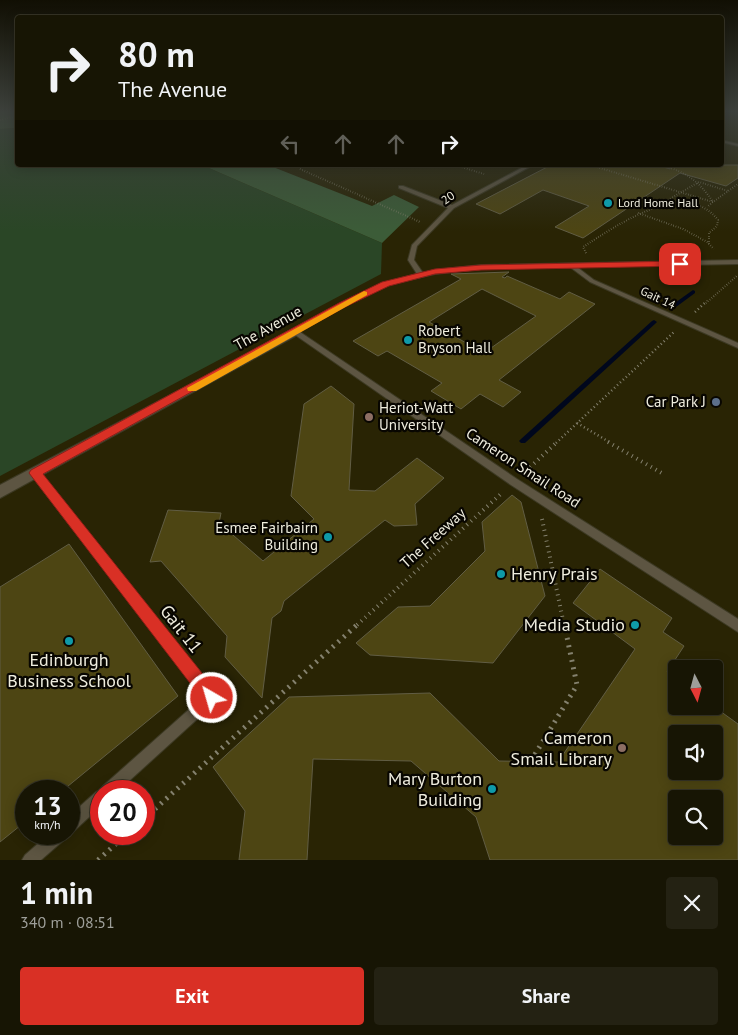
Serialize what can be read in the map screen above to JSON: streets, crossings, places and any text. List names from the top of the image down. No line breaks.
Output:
{"streets":{"street":["The Avenue"],"lane":["20","Gait 14","Cameron Smail Road","Gait 11"],"path":["The Freeway"]},"crossings":[["20","The Avenue"],["Gait 14","The Avenue"],["Gait 14","The Freeway"],["The Avenue","Cameron Smail Road"],["The Avenue","Gait 11"],["Cameron Smail Road","The Freeway"]],"places":["Lord Home Hall","Robert Bryson Hall","Car Park J","Heriot-Watt University","Esmee Fairbairn Building","Henry Prais","Media Studio","Edinburgh Business School","Cameron Smail Library","Mary Burton Building"],"north":"bottom","page":{"turn":["80 m","The Avenue"],"speed":"13 km/h","limit":"20","heading":["1 min","340 m · 08:51"],"buttons":["Exit","Share"]}}
